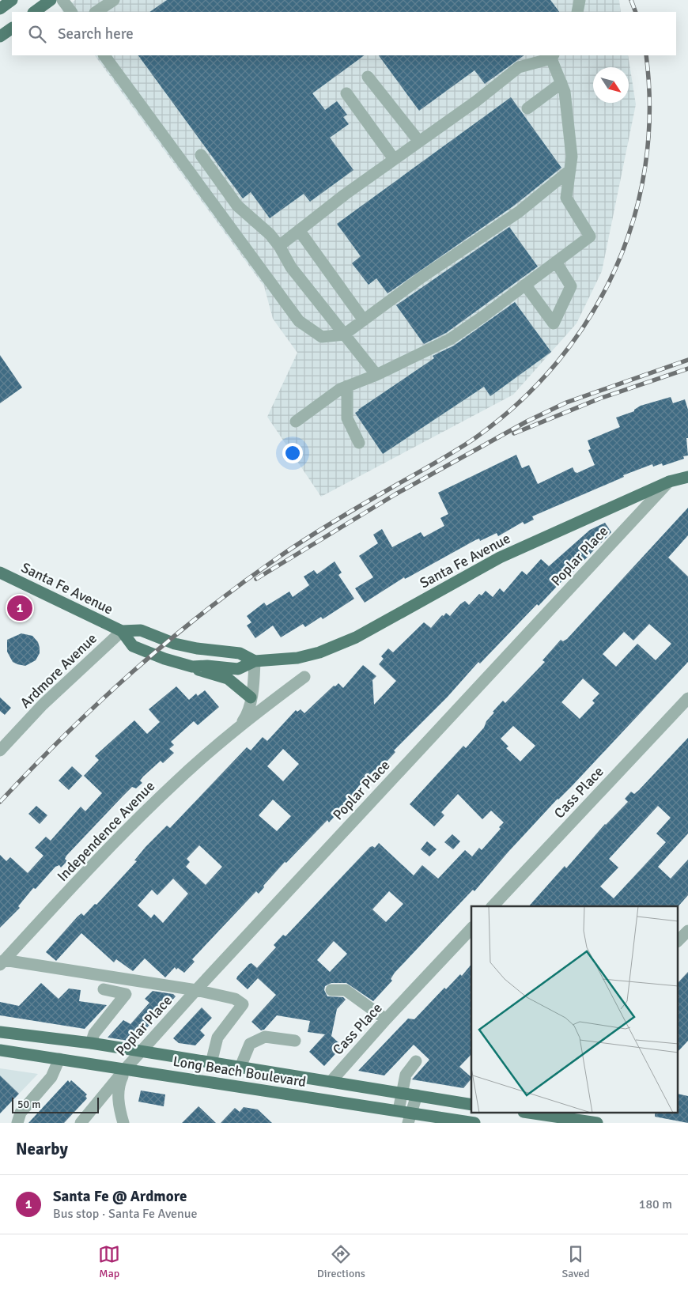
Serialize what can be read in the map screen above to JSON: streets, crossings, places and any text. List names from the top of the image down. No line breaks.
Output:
{"streets":{"main road":["Santa Fe Avenue","Long Beach Boulevard"],"street":["Poplar Place","Ardmore Avenue","Cass Place","Independence Avenue"]},"crossings":[["Poplar Place","Santa Fe Avenue"],["Poplar Place","Long Beach Boulevard"],["Santa Fe Avenue","Ardmore Avenue"],["Santa Fe Avenue","Independence Avenue"],["Cass Place","Long Beach Boulevard"]],"scale_bar":"50 m","north":"bottom right","page":{"search":"Search here","pins":"1","scale":"50 m","heading":"Nearby","list":[{"mark":"1","name":"Santa Fe @ Ardmore","note":"Bus stop · Santa Fe Avenue","value":"180 m"}],"nav":["Map","Directions","Saved"]}}
